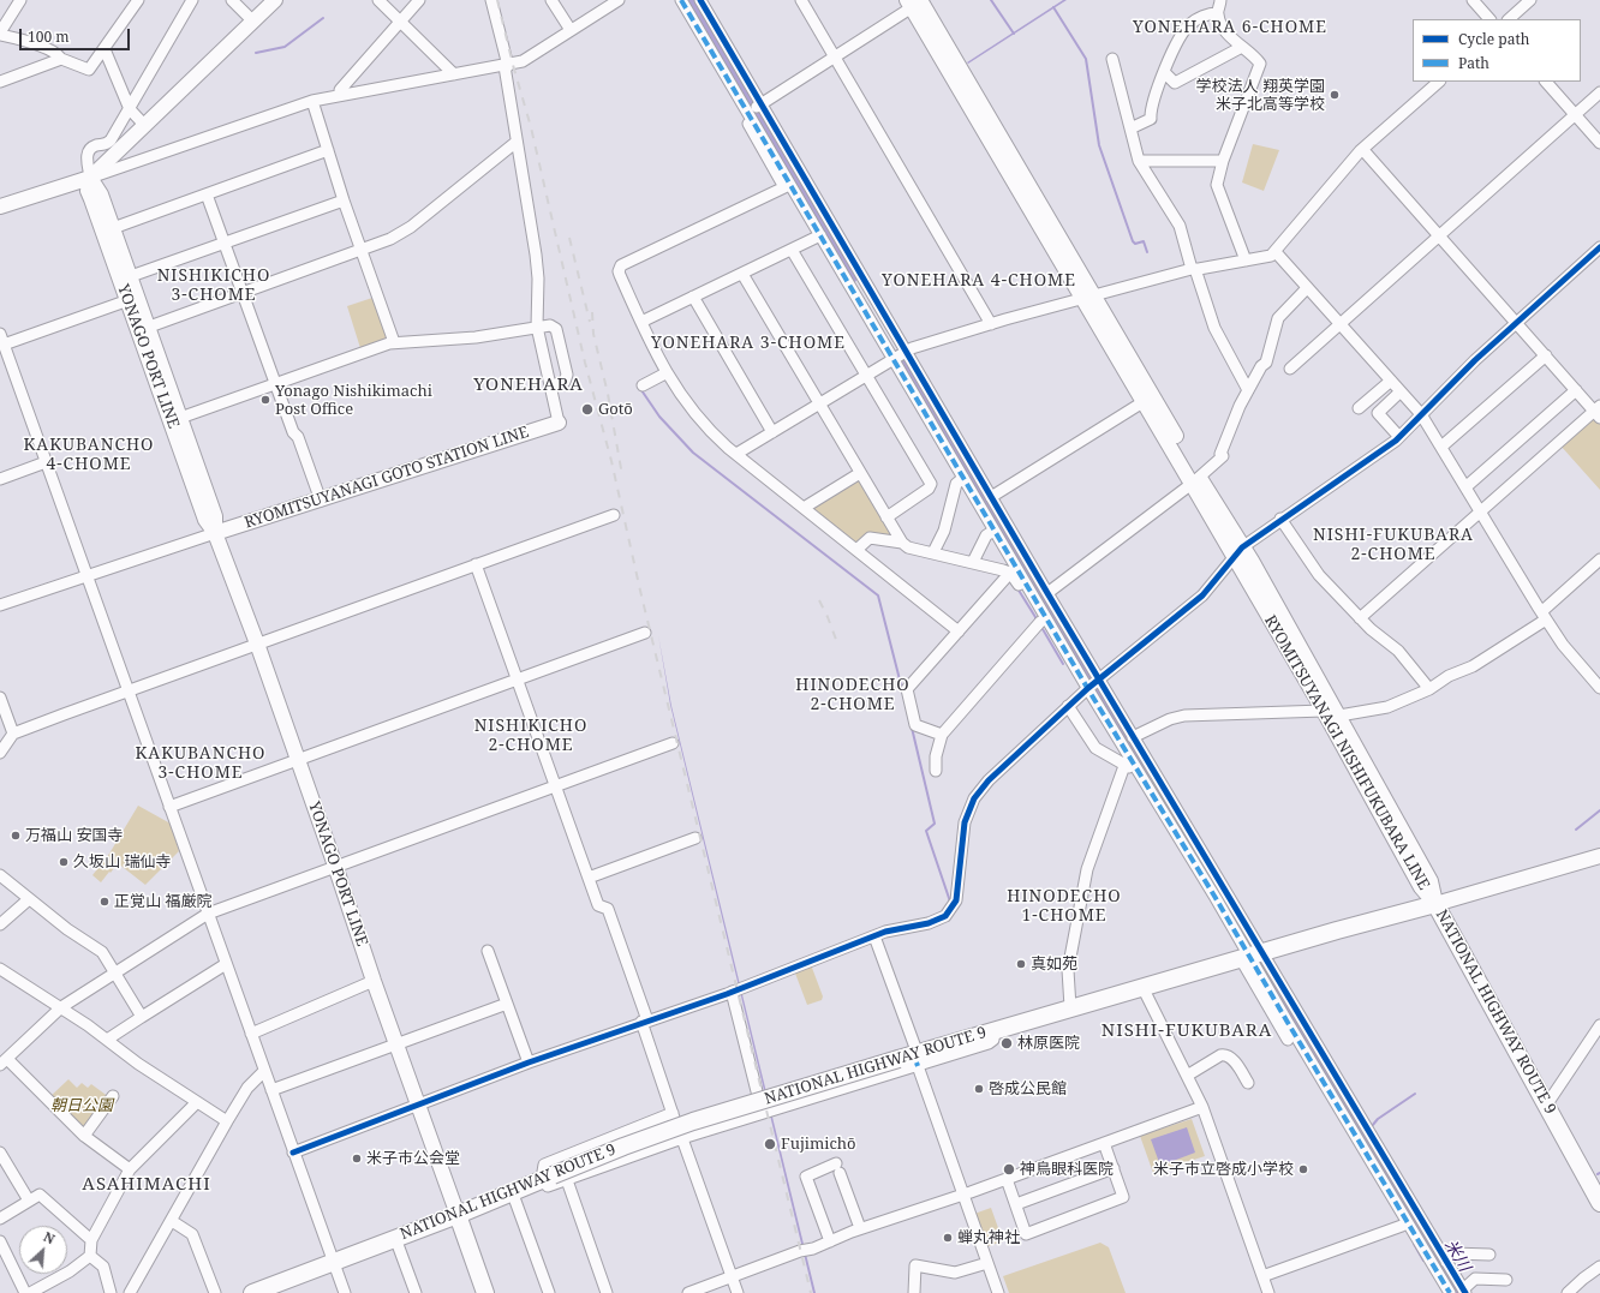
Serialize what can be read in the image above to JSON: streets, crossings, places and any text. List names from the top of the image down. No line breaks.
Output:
{"streets":{"highway":["NATIONAL HIGHWAY ROUTE 9"],"main road":["YONAGO PORT LINE","RYOMITSUYANAGI GOTO STATION LINE","RYOMITSUYANAGI NISHIFUKUBARA LINE"]},"crossings":[["YONAGO PORT LINE","RYOMITSUYANAGI GOTO STATION LINE"],["YONAGO PORT LINE","NATIONAL HIGHWAY ROUTE 9"],["RYOMITSUYANAGI NISHIFUKUBARA LINE","NATIONAL HIGHWAY ROUTE 9"]],"districts":["YONEHARA 6-CHOME","NISHIKICHO 3-CHOME","YONEHARA 4-CHOME","YONEHARA 3-CHOME","YONEHARA","KAKUBANCHO 4-CHOME","NISHI-FUKUBARA 2-CHOME","HINODECHO 2-CHOME","NISHIKICHO 2-CHOME","KAKUBANCHO 3-CHOME","HINODECHO 1-CHOME","NISHI-FUKUBARA","ASAHIMACHI"],"water":["米川"],"parks":["朝日公園"],"places":["学校法人 翔英学園 米子北高等学校","Yonago Nishikimachi Post Office","Gotō","万福山 安国寺","久坂山 瑞仙寺","正覚山 福厳院","真如苑","林原医院","啓成公民館","Fujimichō","米子市公会堂","神鳥眼科医院","米子市立啓成小学校","蝉丸神社"],"legend":["Cycle path","Path"],"scale_bar":"100 m","north":"top right"}
